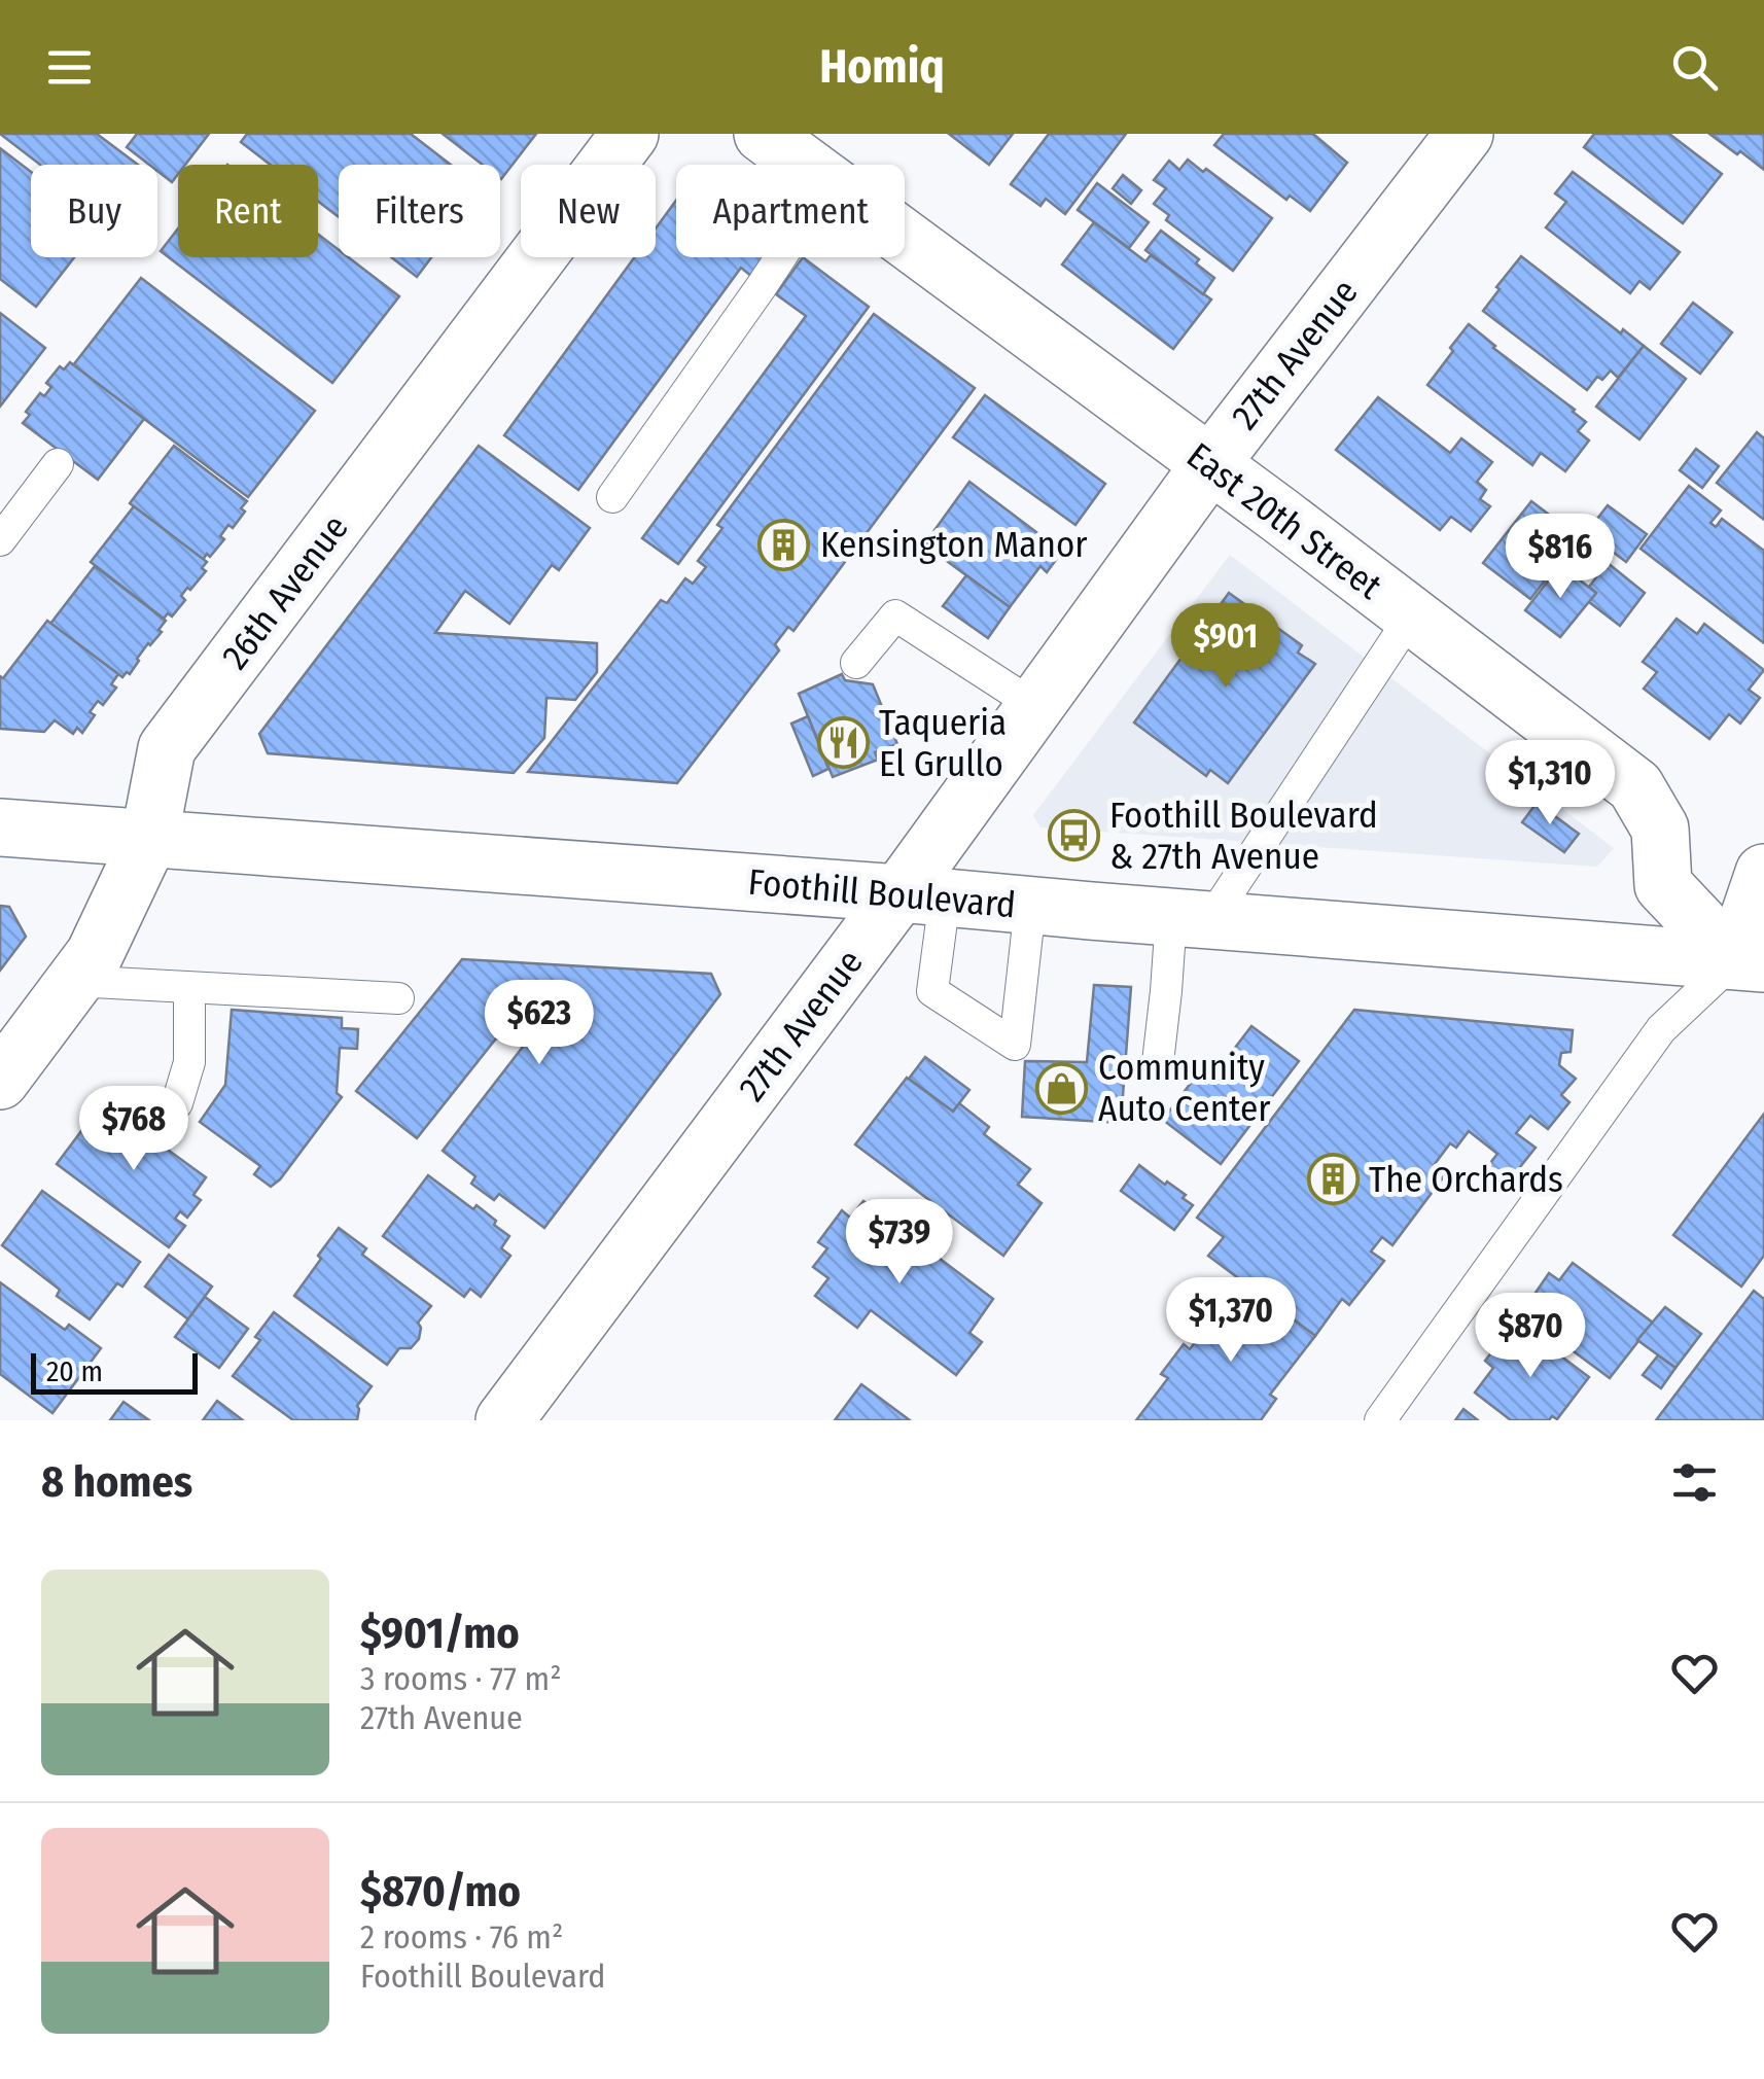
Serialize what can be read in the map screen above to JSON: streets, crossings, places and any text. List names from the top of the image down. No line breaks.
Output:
{"streets":{"street":["27th Avenue","East 20th Street","26th Avenue","Foothill Boulevard"]},"crossings":[["27th Avenue","East 20th Street"],["27th Avenue","Foothill Boulevard"],["East 20th Street","Foothill Boulevard"],["26th Avenue","Foothill Boulevard"]],"places":{"building":["Kensington Manor","The Orchards"],"restaurant":["Taqueria El Grullo"],"bus stop":["Foothill Boulevard & 27th Avenue"],"shop":["Community Auto Center"]},"scale_bar":"20 m","page":{"header":"Homiq","chip":["Buy","Rent","Filters","New","Apartment"],"price":["$816","$901","$1,310","$623","$768","$739","$1,370","$870"],"scale":"20 m","heading":"8 homes","list":[{"name":"$901/mo","note":"3 rooms · 77 m² · 27th Avenue"},{"name":"$870/mo","note":"2 rooms · 76 m² · Foothill Boulevard"}]}}
